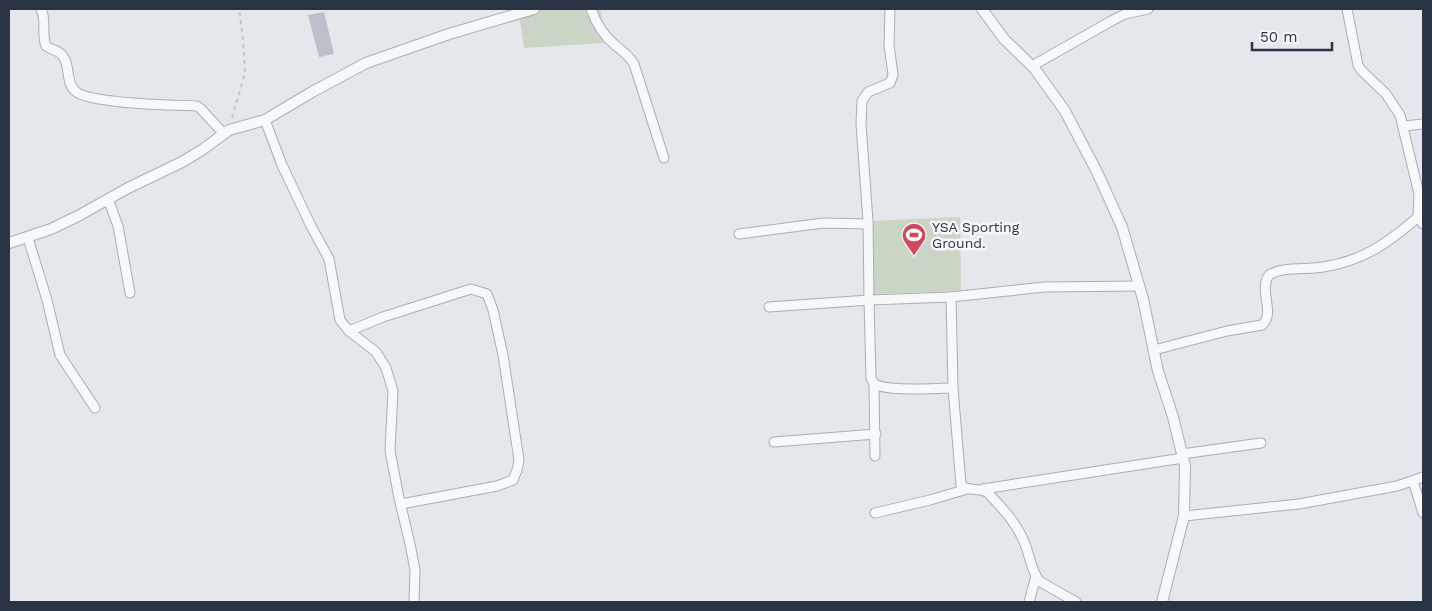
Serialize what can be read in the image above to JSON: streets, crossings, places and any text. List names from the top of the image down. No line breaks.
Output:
{"places":{"sports":["YSA Sporting Ground."]},"scale_bar":"50 m"}
